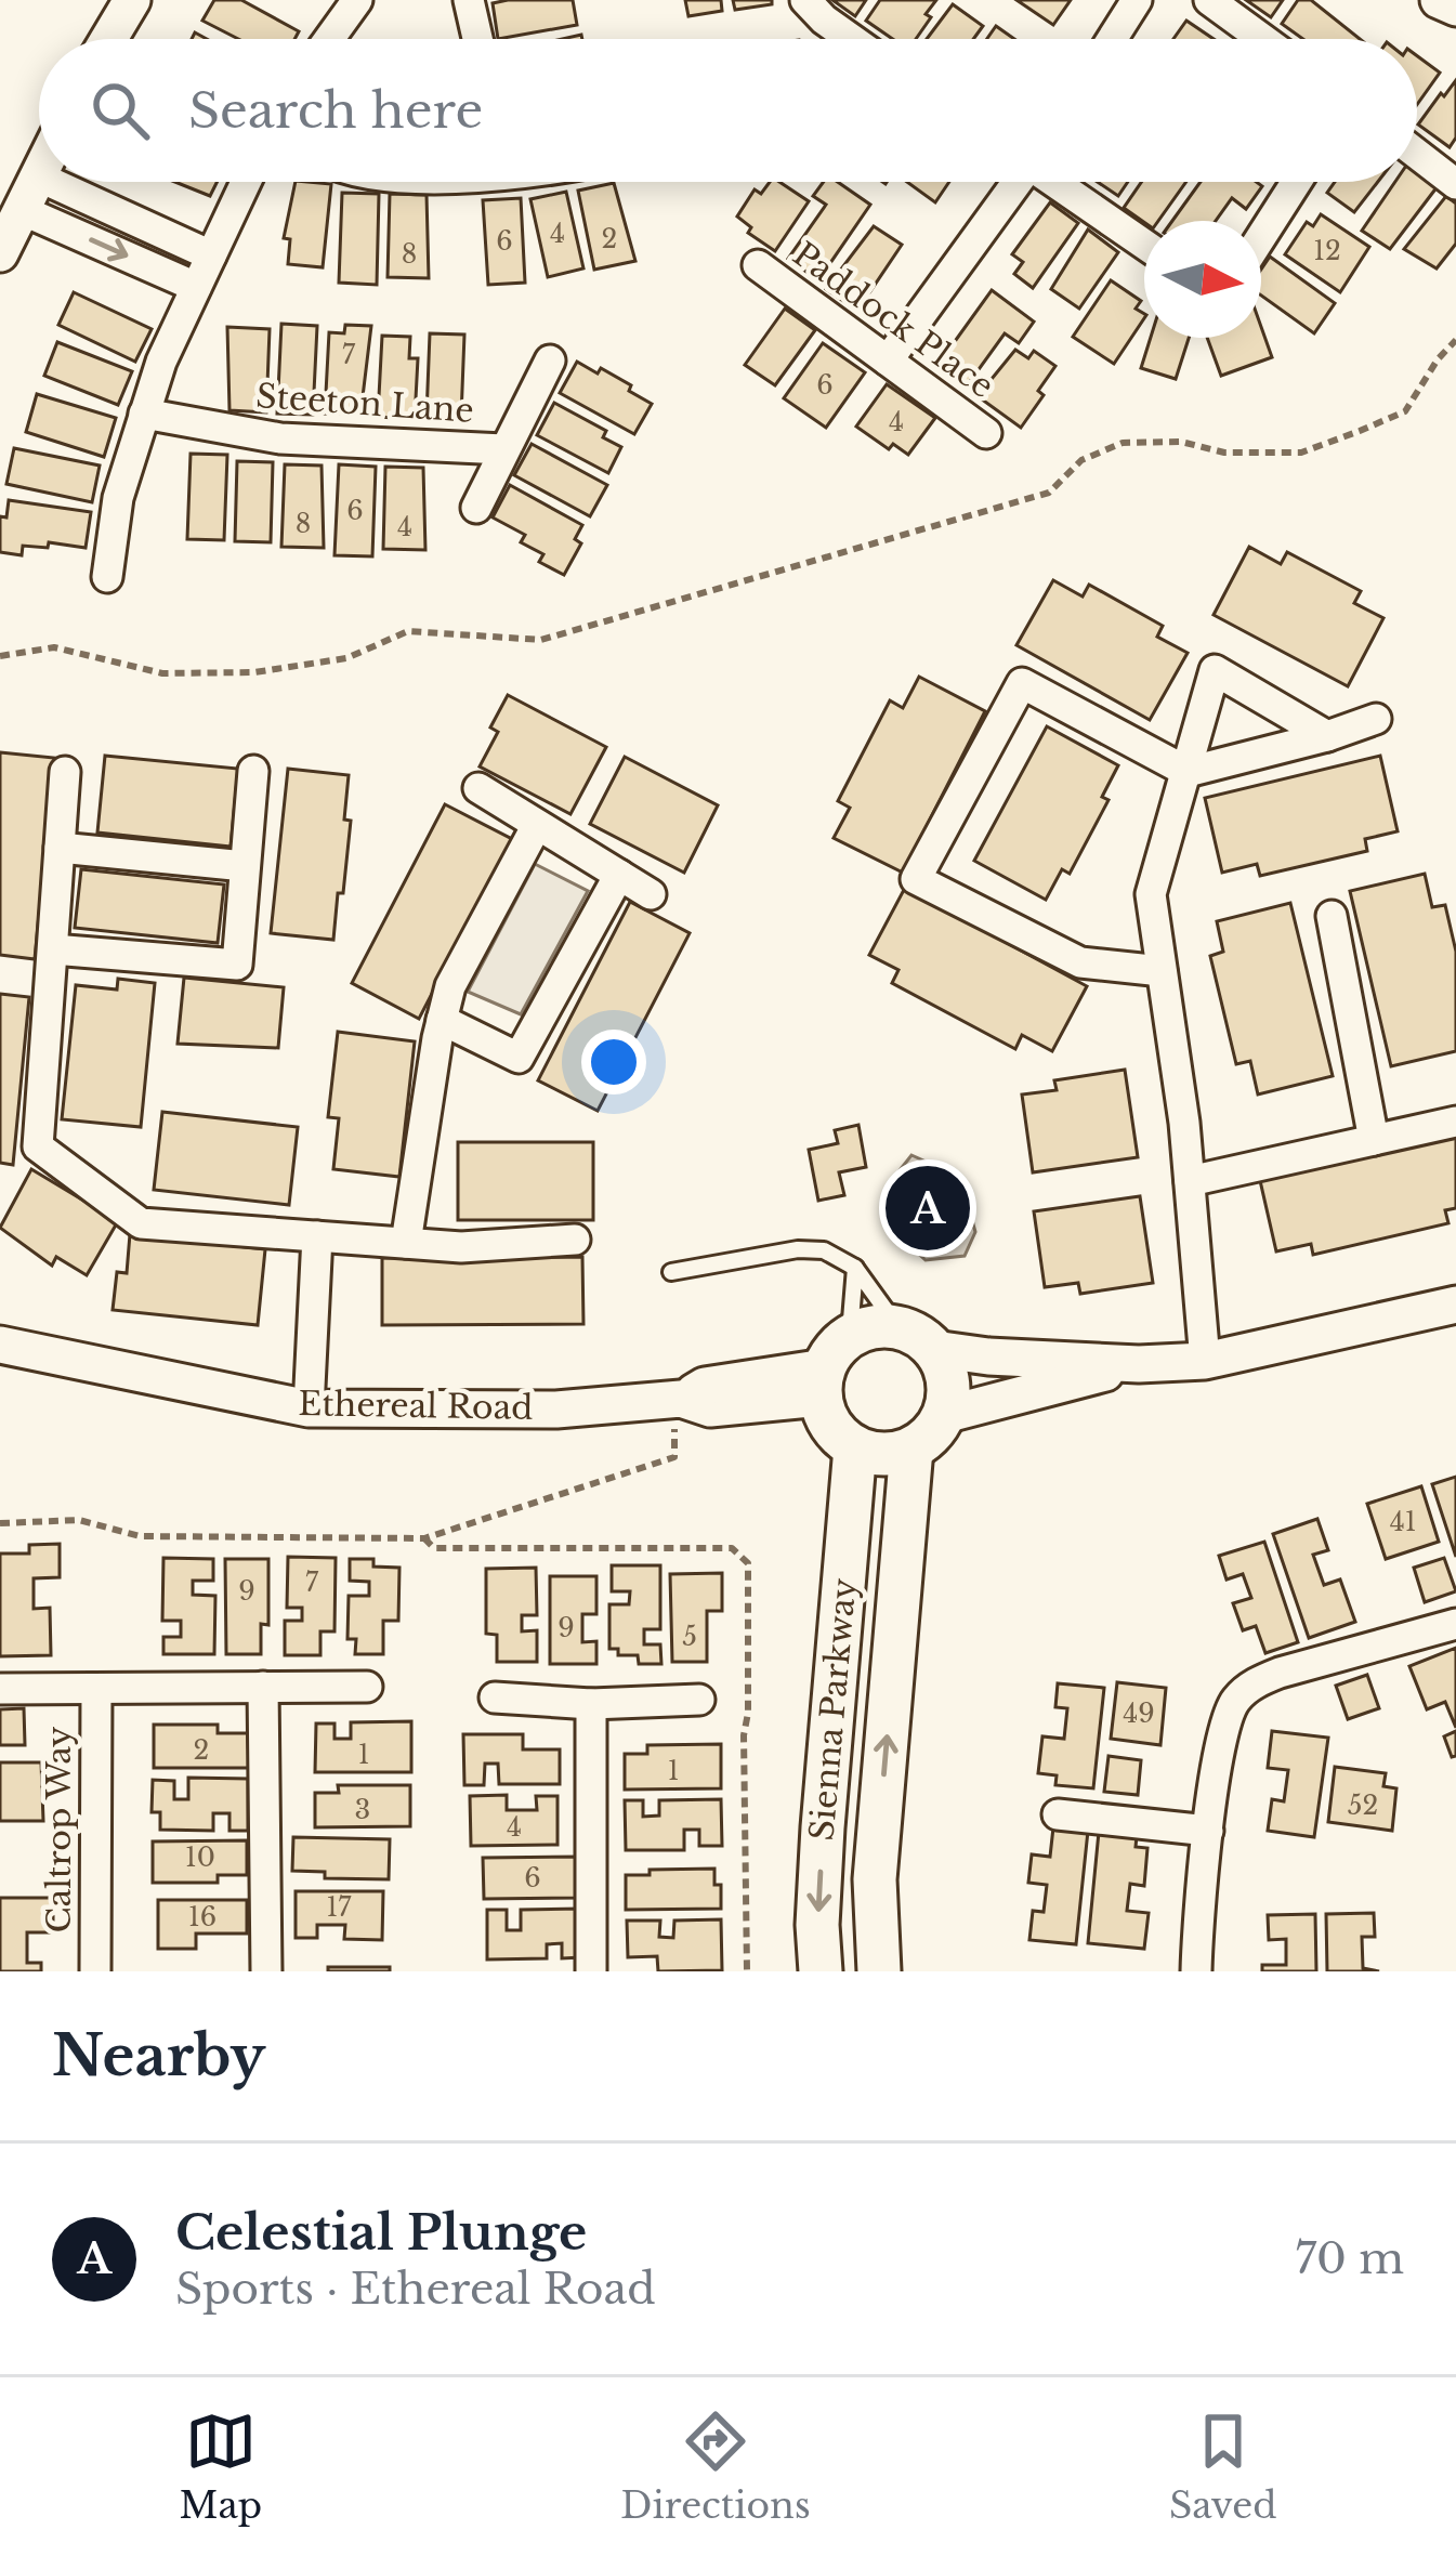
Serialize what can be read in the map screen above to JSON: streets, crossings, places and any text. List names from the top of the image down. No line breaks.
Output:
{"streets":{"main road":["Sienna Parkway"],"street":["Paddock Place","Steeton Lane","Ethereal Road","Caltrop Way"]},"crossings":[["Ethereal Road","Sienna Parkway"]],"house_numbers":["4","2","6","12","8","7","6","4","6","8","4","41","7","9","9","5","49","2","1","1","52","3","4","10","6","17","16"],"north":"right","page":{"search":"Search here","pins":"A","heading":"Nearby","list":[{"mark":"A","name":"Celestial Plunge","note":"Sports · Ethereal Road","value":"70 m"}],"nav":["Map","Directions","Saved"]}}
